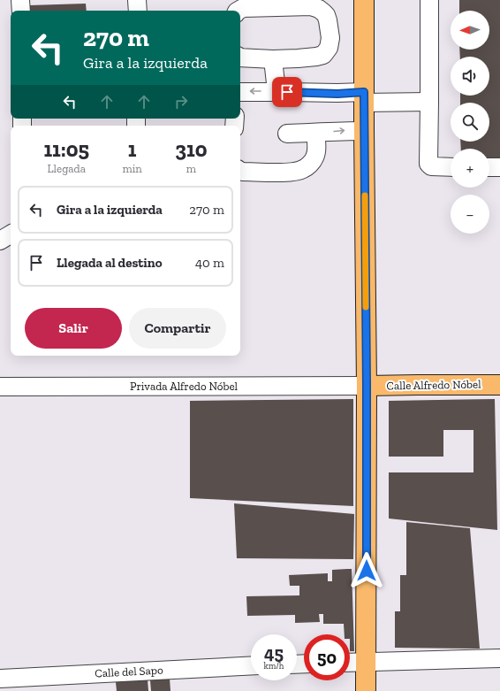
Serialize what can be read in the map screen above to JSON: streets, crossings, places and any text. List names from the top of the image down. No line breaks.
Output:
{"streets":{"main road":["Calle Alfredo Nóbel"],"street":["Privada Alfredo Nóbel","Calle del Sapo"]},"crossings":[["Calle Alfredo Nóbel","Privada Alfredo Nóbel"]],"north":"left","page":{"map_buttons":["+","−"],"turn":["270 m","Gira a la izquierda"],"eta":["11:05","Llegada","1","min","310","m"],"list":[{"name":"Gira a la izquierda","value":"270 m"},{"name":"Llegada al destino","value":"40 m"}],"buttons":["Salir","Compartir"],"speed":"45 km/h","limit":"50"}}
